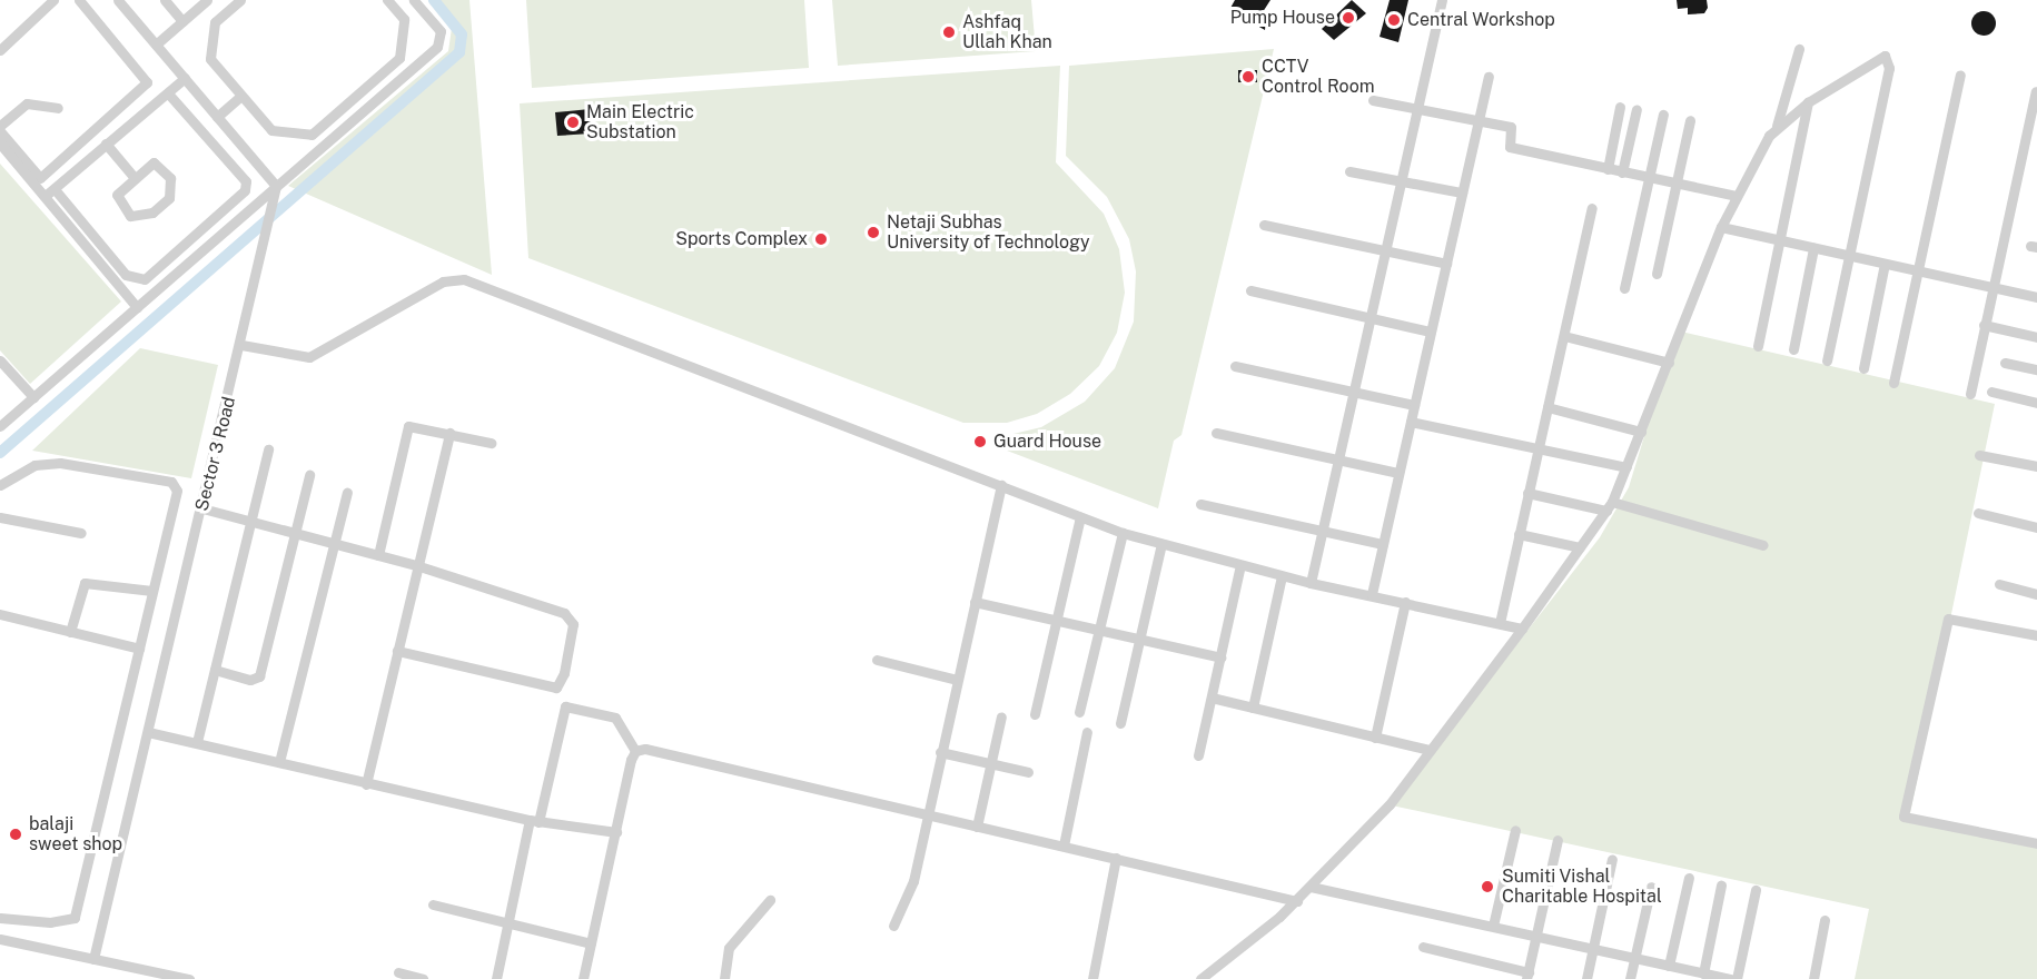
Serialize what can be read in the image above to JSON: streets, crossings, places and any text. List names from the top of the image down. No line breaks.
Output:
{"streets":{"street":["Sector 3 Road"]},"places":["Pump House","Central Workshop","Ashfaq Ullah Khan","CCTV Control Room","Main Electric Substation","Netaji Subhas University of Technology","Sports Complex","Guard House","balaji sweet shop","Sumiti Vishal Charitable Hospital"]}
